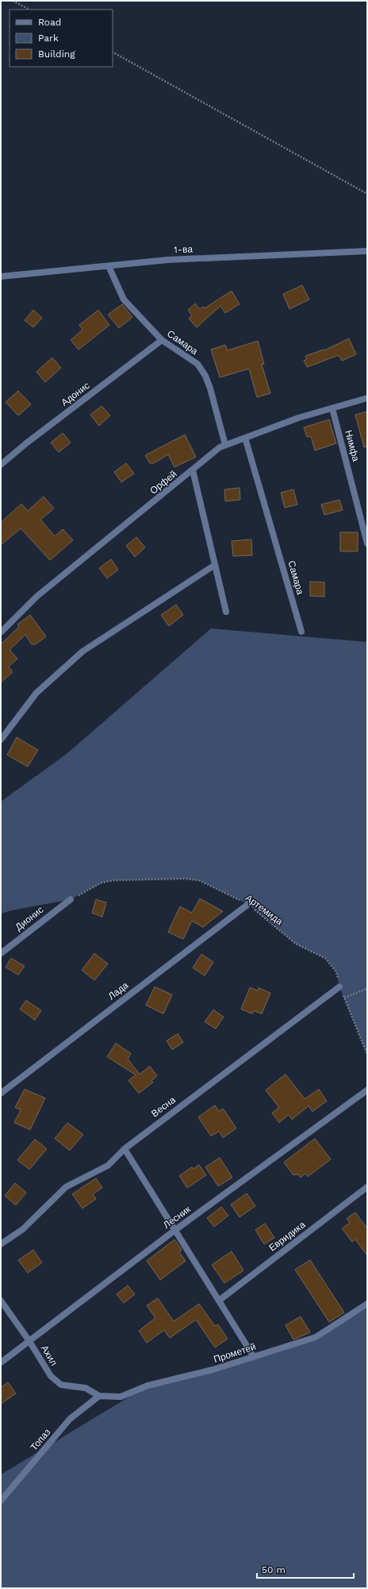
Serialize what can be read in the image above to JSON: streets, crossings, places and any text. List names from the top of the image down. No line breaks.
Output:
{"streets":{"street":["1-ва","Самара","Адонис","Нимфа","Орфей","Дионис","Лада","Весна","Лесник","Евридика","Прометей","Ахил","Топаз"],"path":["Артемида"]},"crossings":[["1-ва","Самара"],["Самара","Адонис"],["Самара","Орфей"],["Нимфа","Орфей"],["Артемида","Дионис"],["Артемида","Лада"],["Артемида","Весна"],["Лесник","Ахил"],["Прометей","Ахил"],["Прометей","Топаз"],["Ахил","Топаз"]],"legend":["Road","Park","Building"],"scale_bar":"50 m"}
